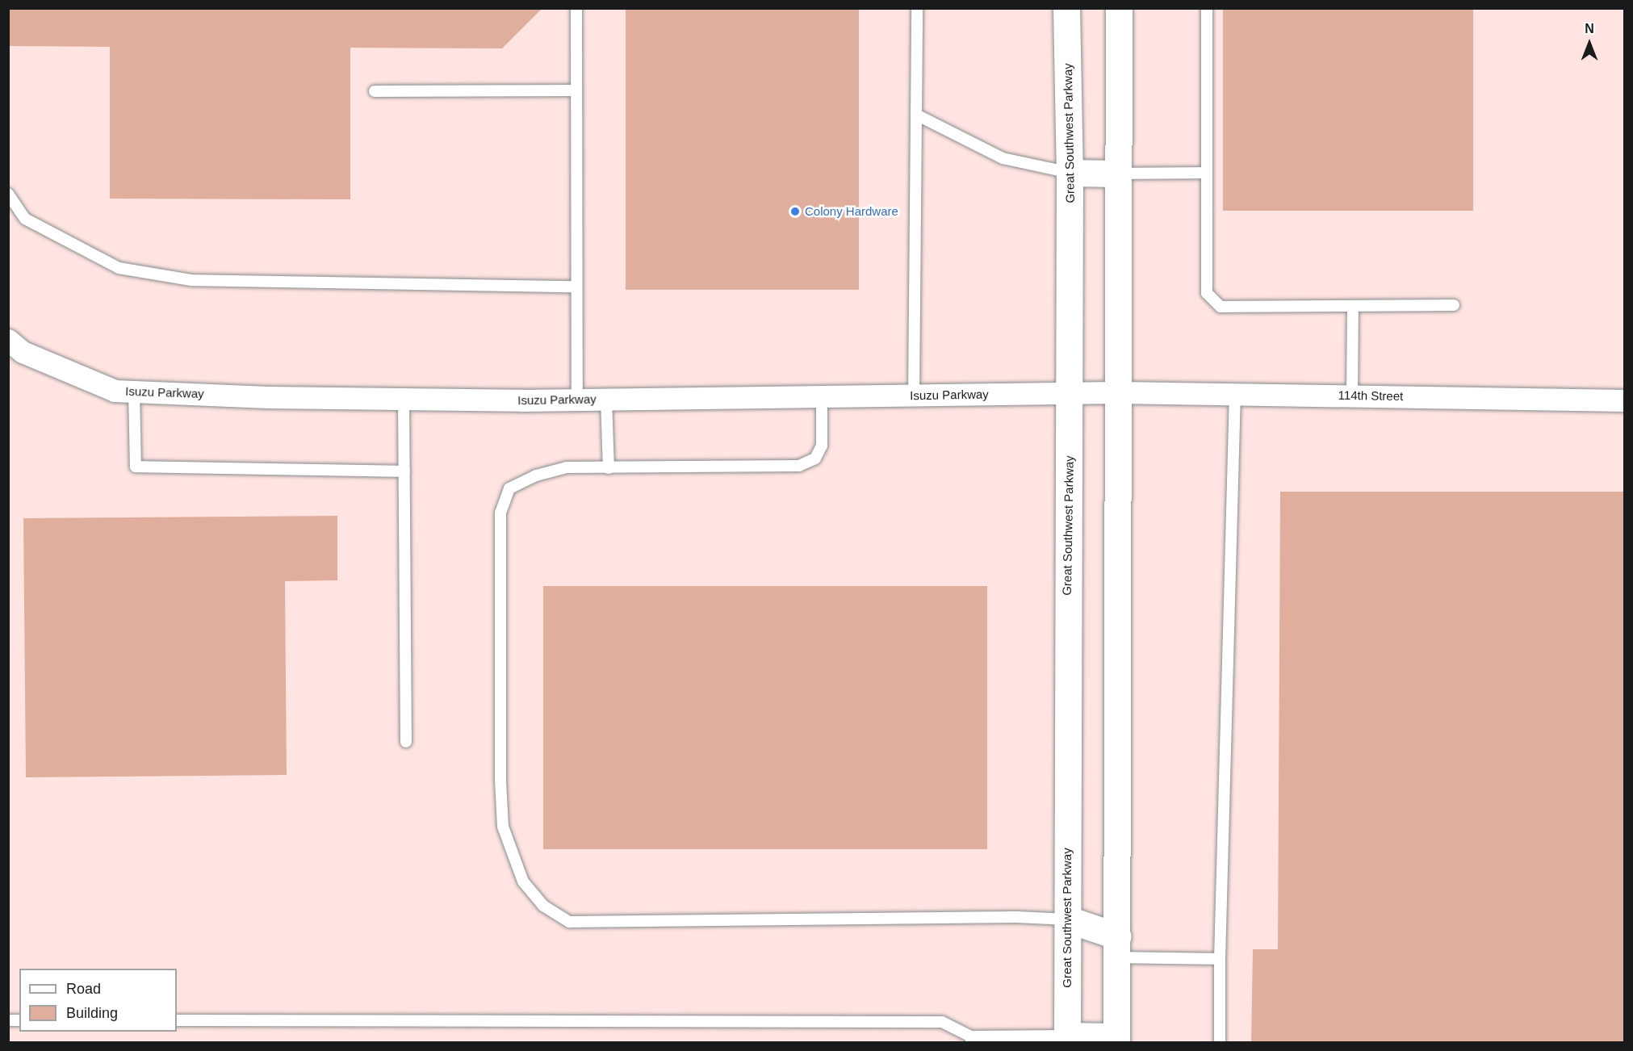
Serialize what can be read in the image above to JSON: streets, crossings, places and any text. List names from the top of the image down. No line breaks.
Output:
{"streets":{"street":["Great Southwest Parkway","Isuzu Parkway","114th Street"]},"crossings":[["Great Southwest Parkway","Isuzu Parkway"],["Isuzu Parkway","114th Street"]],"places":["Colony Hardware"],"legend":["Road","Building"],"north":"top"}
